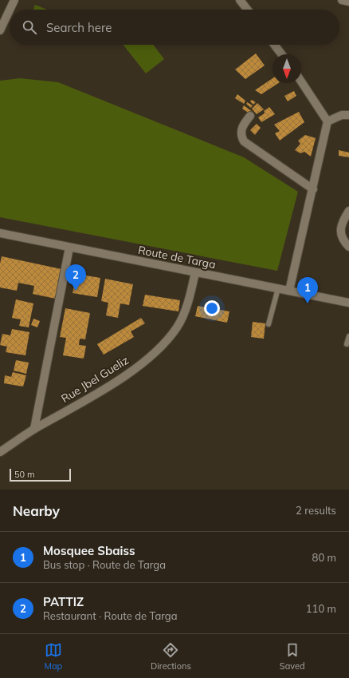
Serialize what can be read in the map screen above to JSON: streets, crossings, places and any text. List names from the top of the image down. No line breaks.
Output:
{"streets":{"street":["Route de Targa","Rue Jbel Gueliz"]},"crossings":[["Route de Targa","Rue Jbel Gueliz"]],"scale_bar":"50 m","north":"bottom","page":{"search":"Search here","pins":["2","1"],"scale":"50 m","heading":["Nearby","2 results"],"list":[{"mark":"1","name":"Mosquee Sbaiss","note":"Bus stop · Route de Targa","value":"80 m"},{"mark":"2","name":"PATTIZ","note":"Restaurant · Route de Targa","value":"110 m"}],"nav":["Map","Directions","Saved"]}}
